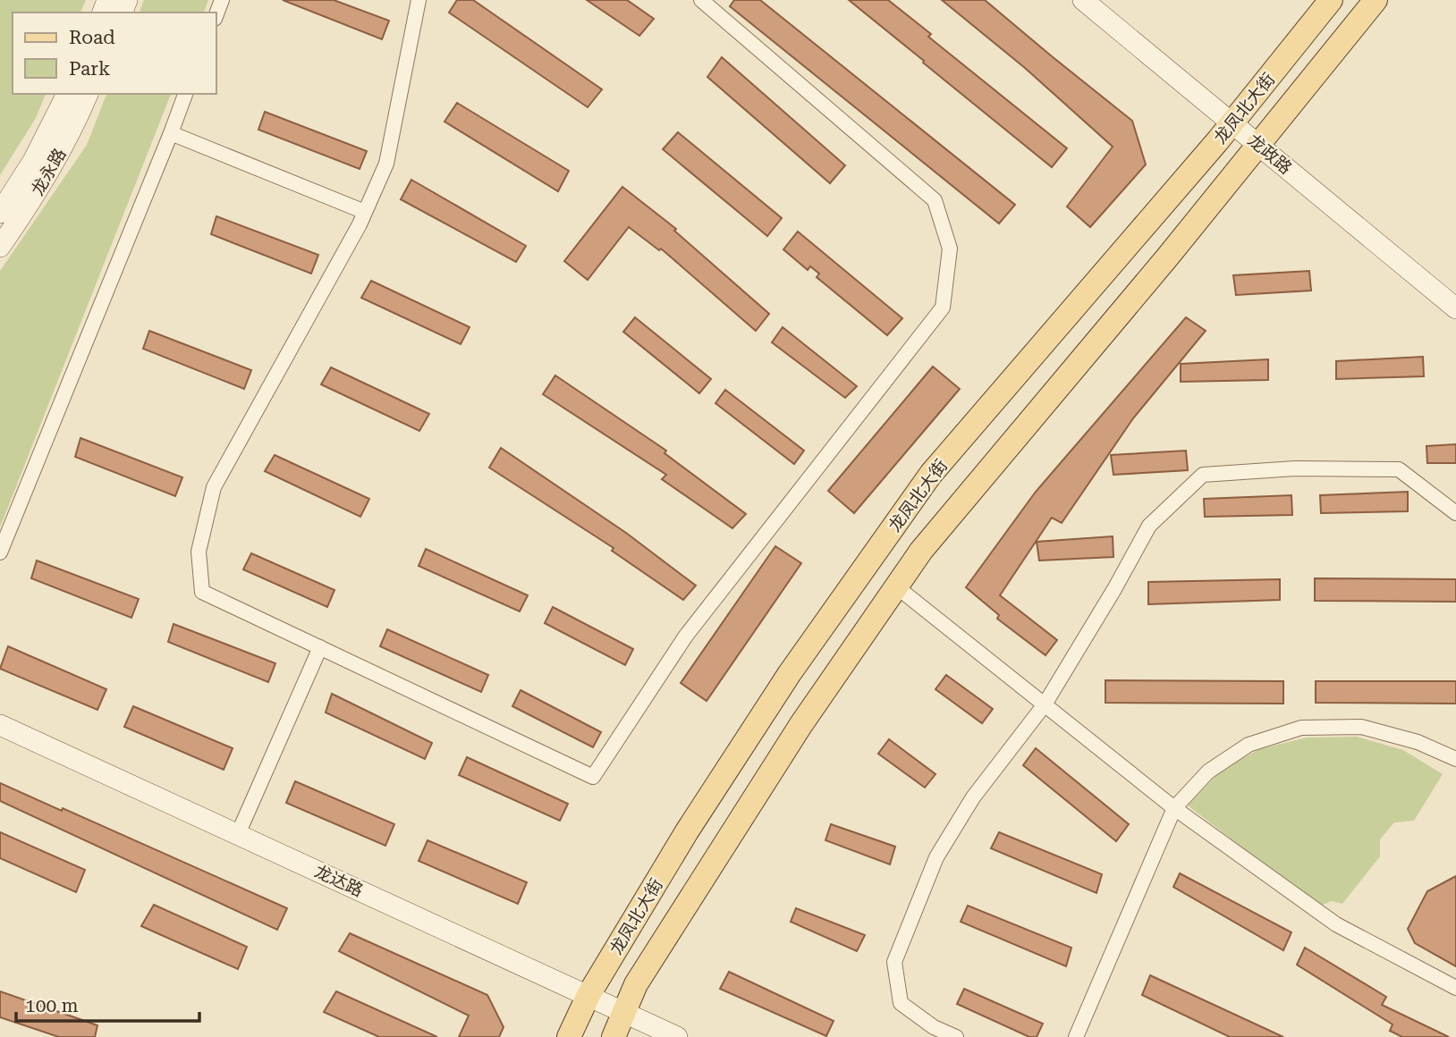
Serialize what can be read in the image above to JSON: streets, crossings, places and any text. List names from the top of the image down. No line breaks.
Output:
{"streets":{"main road":["龙凤北大街"],"street":["龙政路","龙永路","龙达路"]},"crossings":[["龙凤北大街","龙政路"],["龙凤北大街","龙达路"]],"legend":["Road","Park"],"scale_bar":"100 m"}
